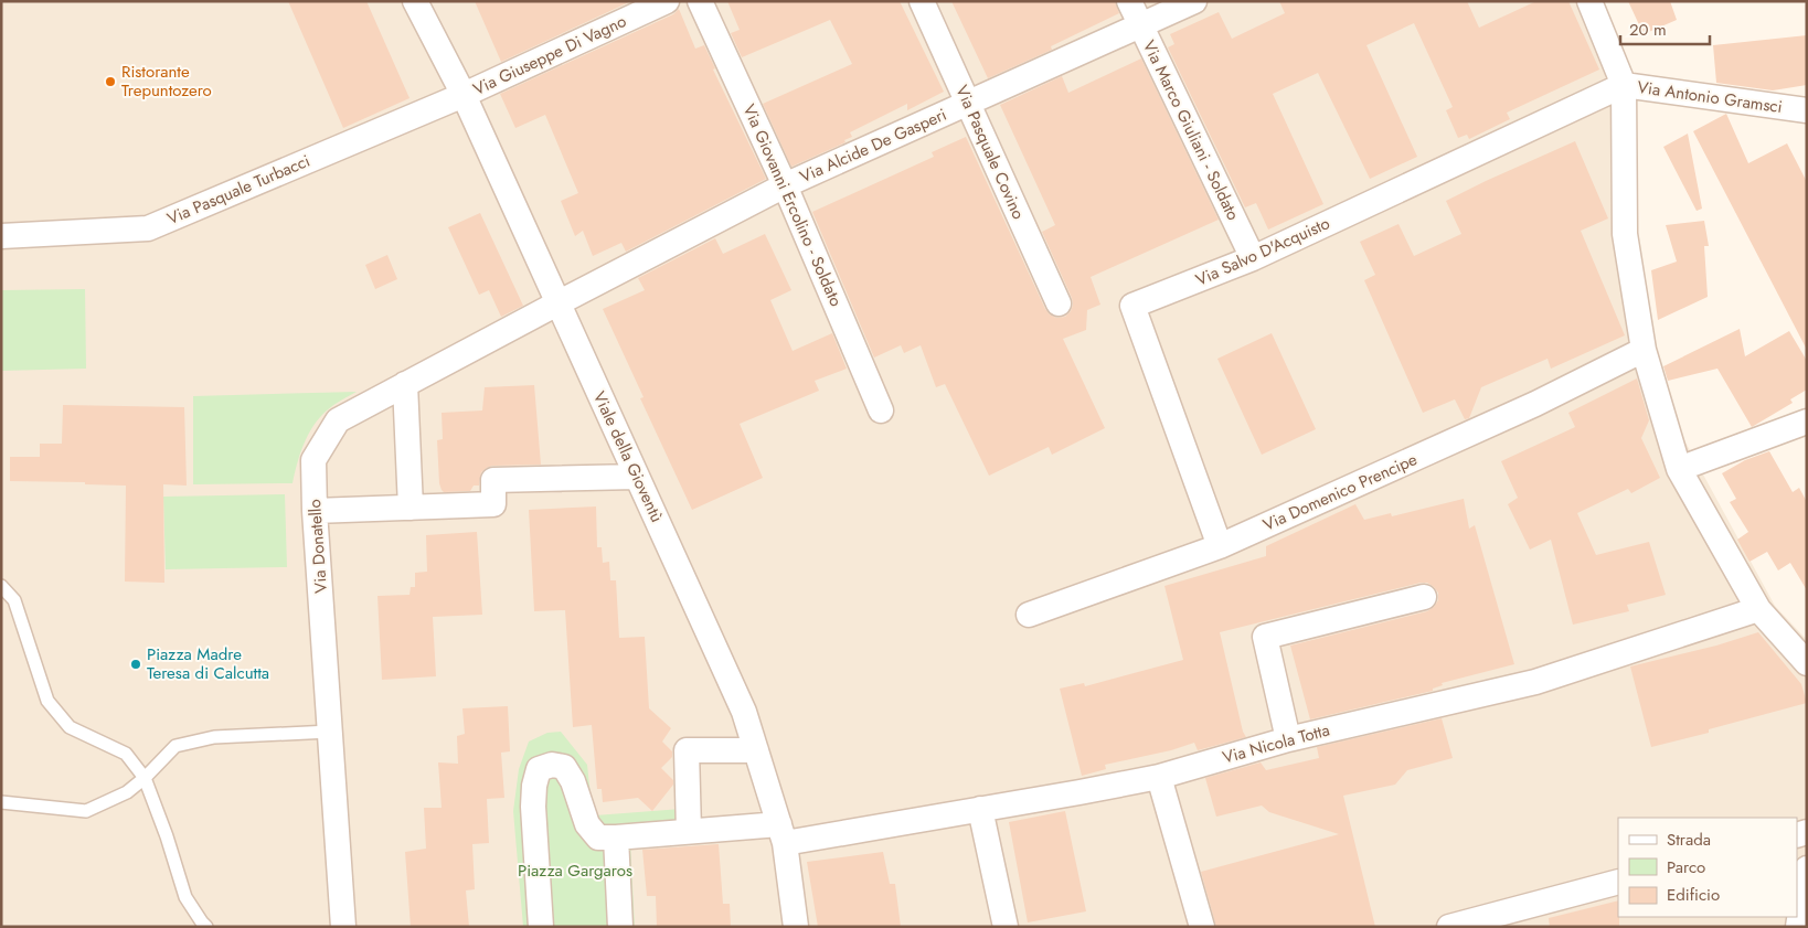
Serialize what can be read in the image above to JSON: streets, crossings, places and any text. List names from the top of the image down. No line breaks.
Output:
{"streets":{"street":["Via Giuseppe Di Vagno","Via Antonio Gramsci","Via Marco Giuliani - Soldato","Via Alcide De Gasperi","Via Pasquale Covino","Via Pasquale Turbacci","Via Giovanni Ercolino - Soldato","Via Salvo D'Acquisto","Viale della Gioventù","Via Domenico Prencipe","Via Donatello","Via Nicola Totta"]},"crossings":[["Via Giuseppe Di Vagno","Via Pasquale Turbacci"],["Via Giuseppe Di Vagno","Viale della Gioventù"],["Via Antonio Gramsci","Via Salvo D'Acquisto"],["Via Marco Giuliani - Soldato","Via Alcide De Gasperi"],["Via Marco Giuliani - Soldato","Via Salvo D'Acquisto"],["Via Alcide De Gasperi","Via Pasquale Covino"],["Via Alcide De Gasperi","Via Giovanni Ercolino - Soldato"],["Via Alcide De Gasperi","Viale della Gioventù"],["Via Alcide De Gasperi","Via Donatello"],["Via Pasquale Turbacci","Viale della Gioventù"],["Via Salvo D'Acquisto","Via Domenico Prencipe"],["Viale della Gioventù","Via Donatello"],["Viale della Gioventù","Via Nicola Totta"]],"parks":["Piazza Gargaros"],"places":["Ristorante Trepuntozero","Piazza Madre Teresa di Calcutta"],"legend":["Strada","Parco","Edificio"],"scale_bar":"20 m"}
